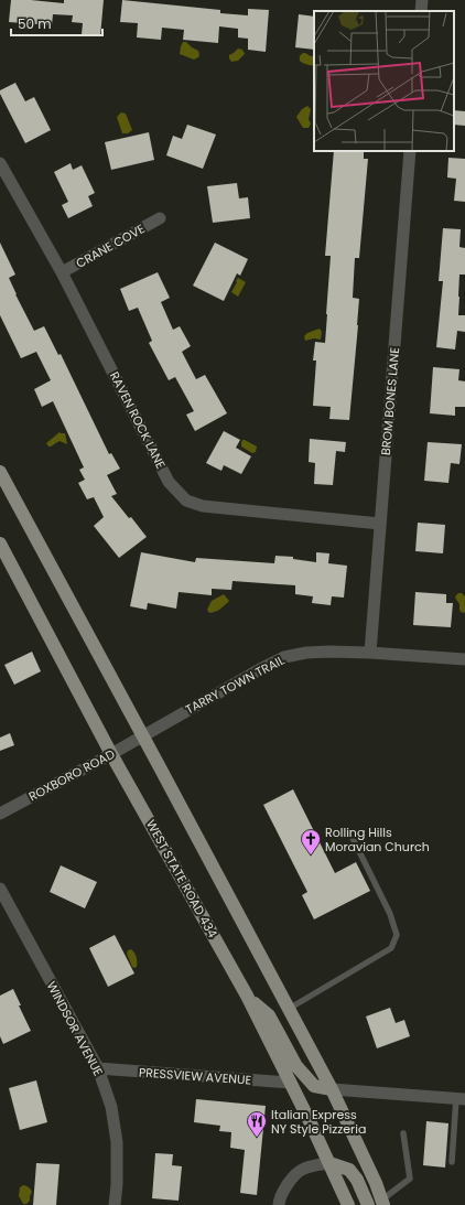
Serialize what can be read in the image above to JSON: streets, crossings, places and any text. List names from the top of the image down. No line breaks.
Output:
{"streets":{"main road":["WEST STATE ROAD 434"],"street":["CRANE COVE","BROM BONES LANE","RAVEN ROCK LANE","TARRY TOWN TRAIL","ROXBORO ROAD","WINDSOR AVENUE","PRESSVIEW AVENUE"]},"crossings":[["CRANE COVE","RAVEN ROCK LANE"],["BROM BONES LANE","RAVEN ROCK LANE"],["BROM BONES LANE","TARRY TOWN TRAIL"],["TARRY TOWN TRAIL","ROXBORO ROAD"],["ROXBORO ROAD","WEST STATE ROAD 434"],["WEST STATE ROAD 434","PRESSVIEW AVENUE"],["WINDSOR AVENUE","PRESSVIEW AVENUE"]],"places":{"church":["Rolling Hills Moravian Church"],"restaurant":["Italian Express NY Style Pizzeria"]},"scale_bar":"50 m"}
